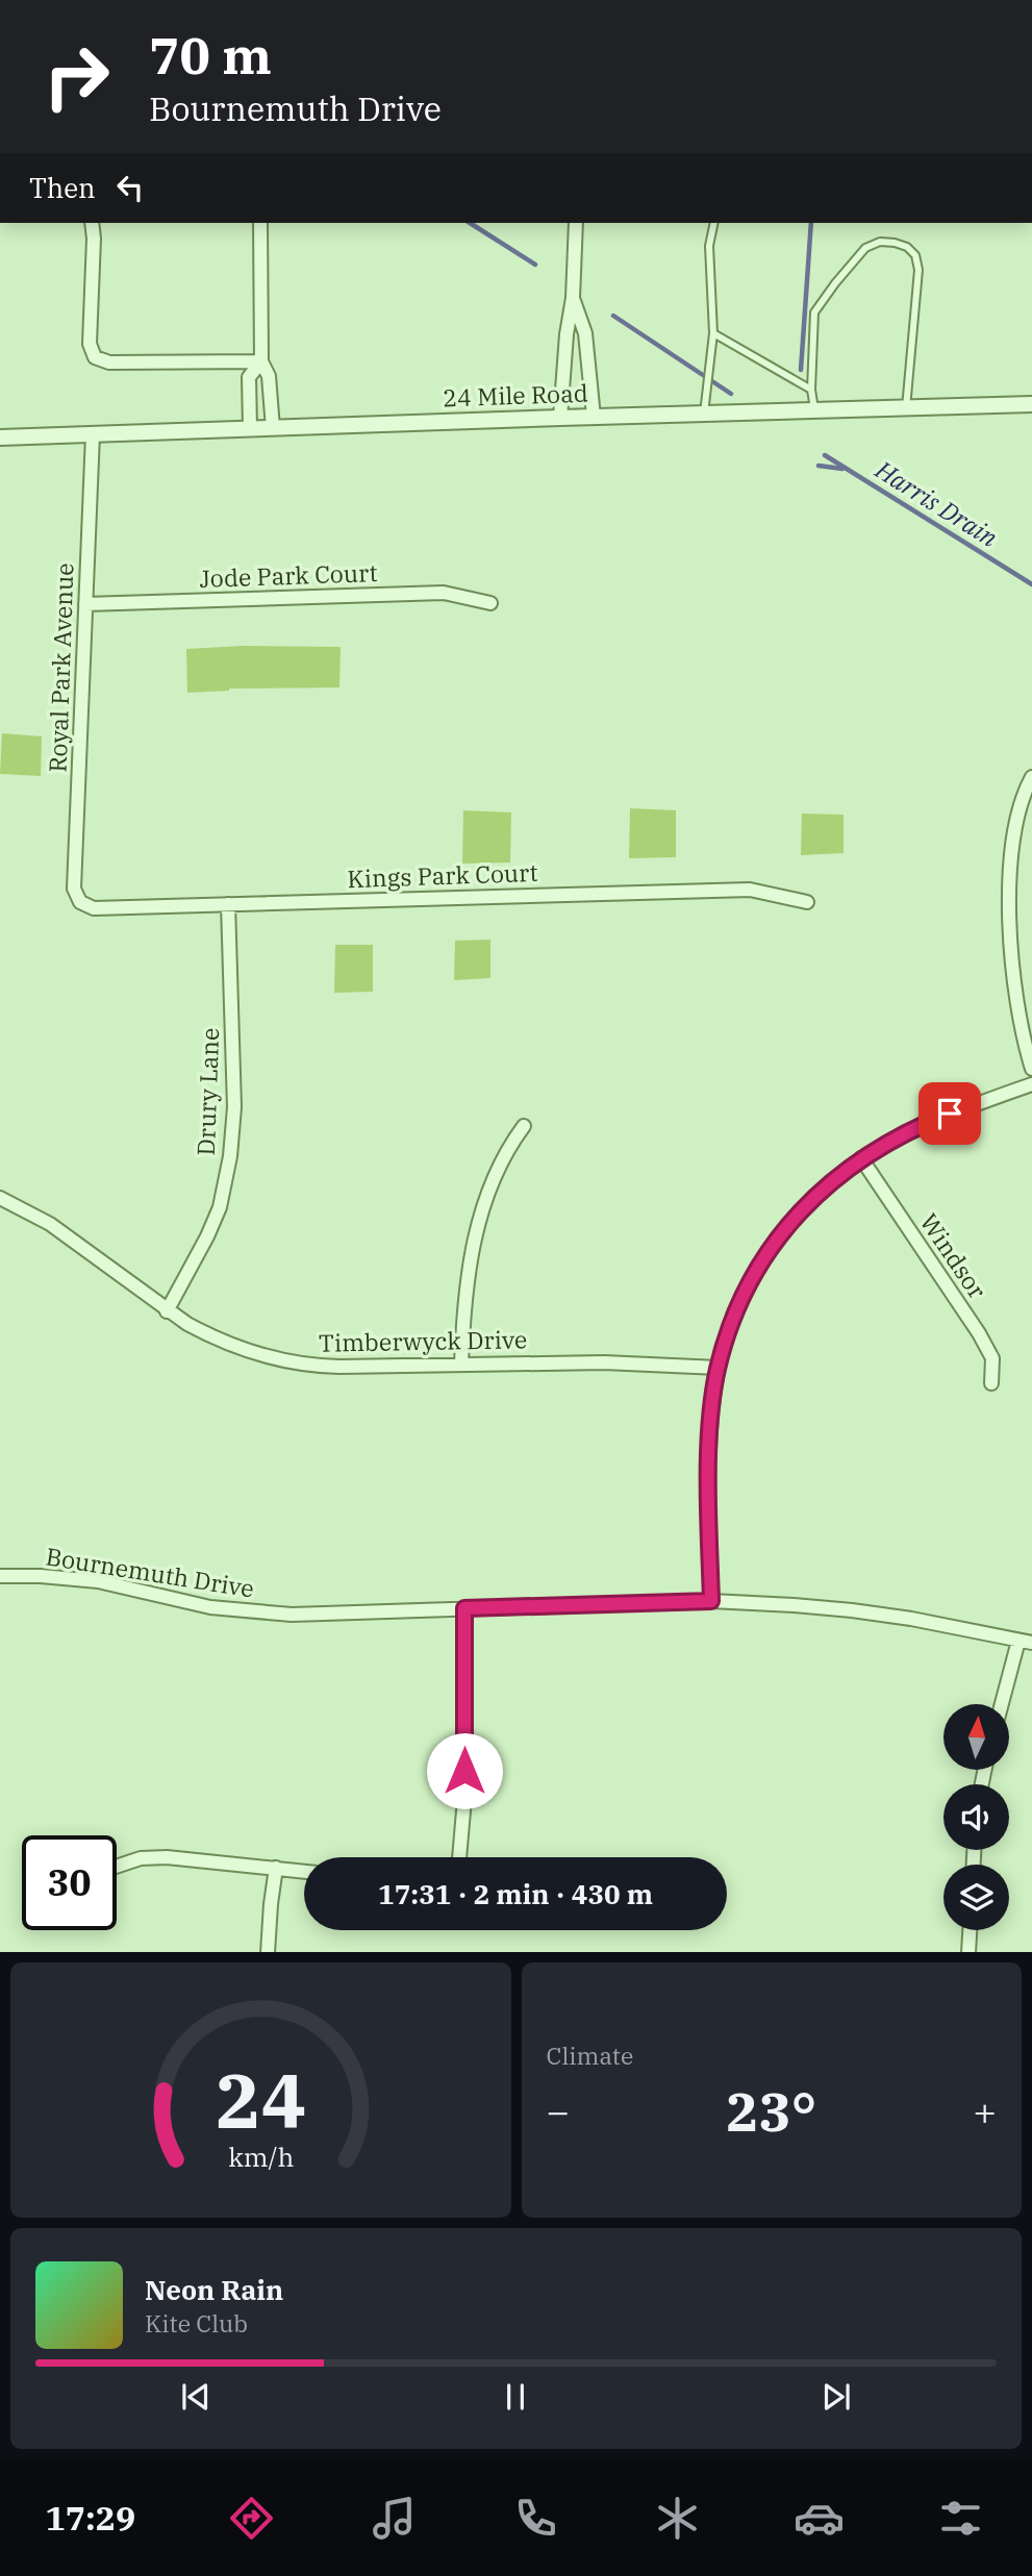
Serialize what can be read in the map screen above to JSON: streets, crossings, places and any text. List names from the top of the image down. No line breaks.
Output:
{"streets":{"street":["24 Mile Road","Jode Park Court","Royal Park Avenue","Kings Park Court","Drury Lane","Windsor","Timberwyck Drive","Bournemuth Drive"]},"crossings":[["24 Mile Road","Royal Park Avenue"],["Jode Park Court","Royal Park Avenue"],["Royal Park Avenue","Kings Park Court"],["Kings Park Court","Drury Lane"],["Drury Lane","Timberwyck Drive"]],"water":["Harris Drain"],"north":"top","page":{"turn":["70 m","Bournemuth Drive"],"then":"Then","limit":"30","trip":"17:31 · 2 min · 430 m","tile":"Climate","heat":["−","23°","+"],"song":["Neon Rain","Kite Club"],"tabs":"17:29","gauge":["24","km/h"]}}
